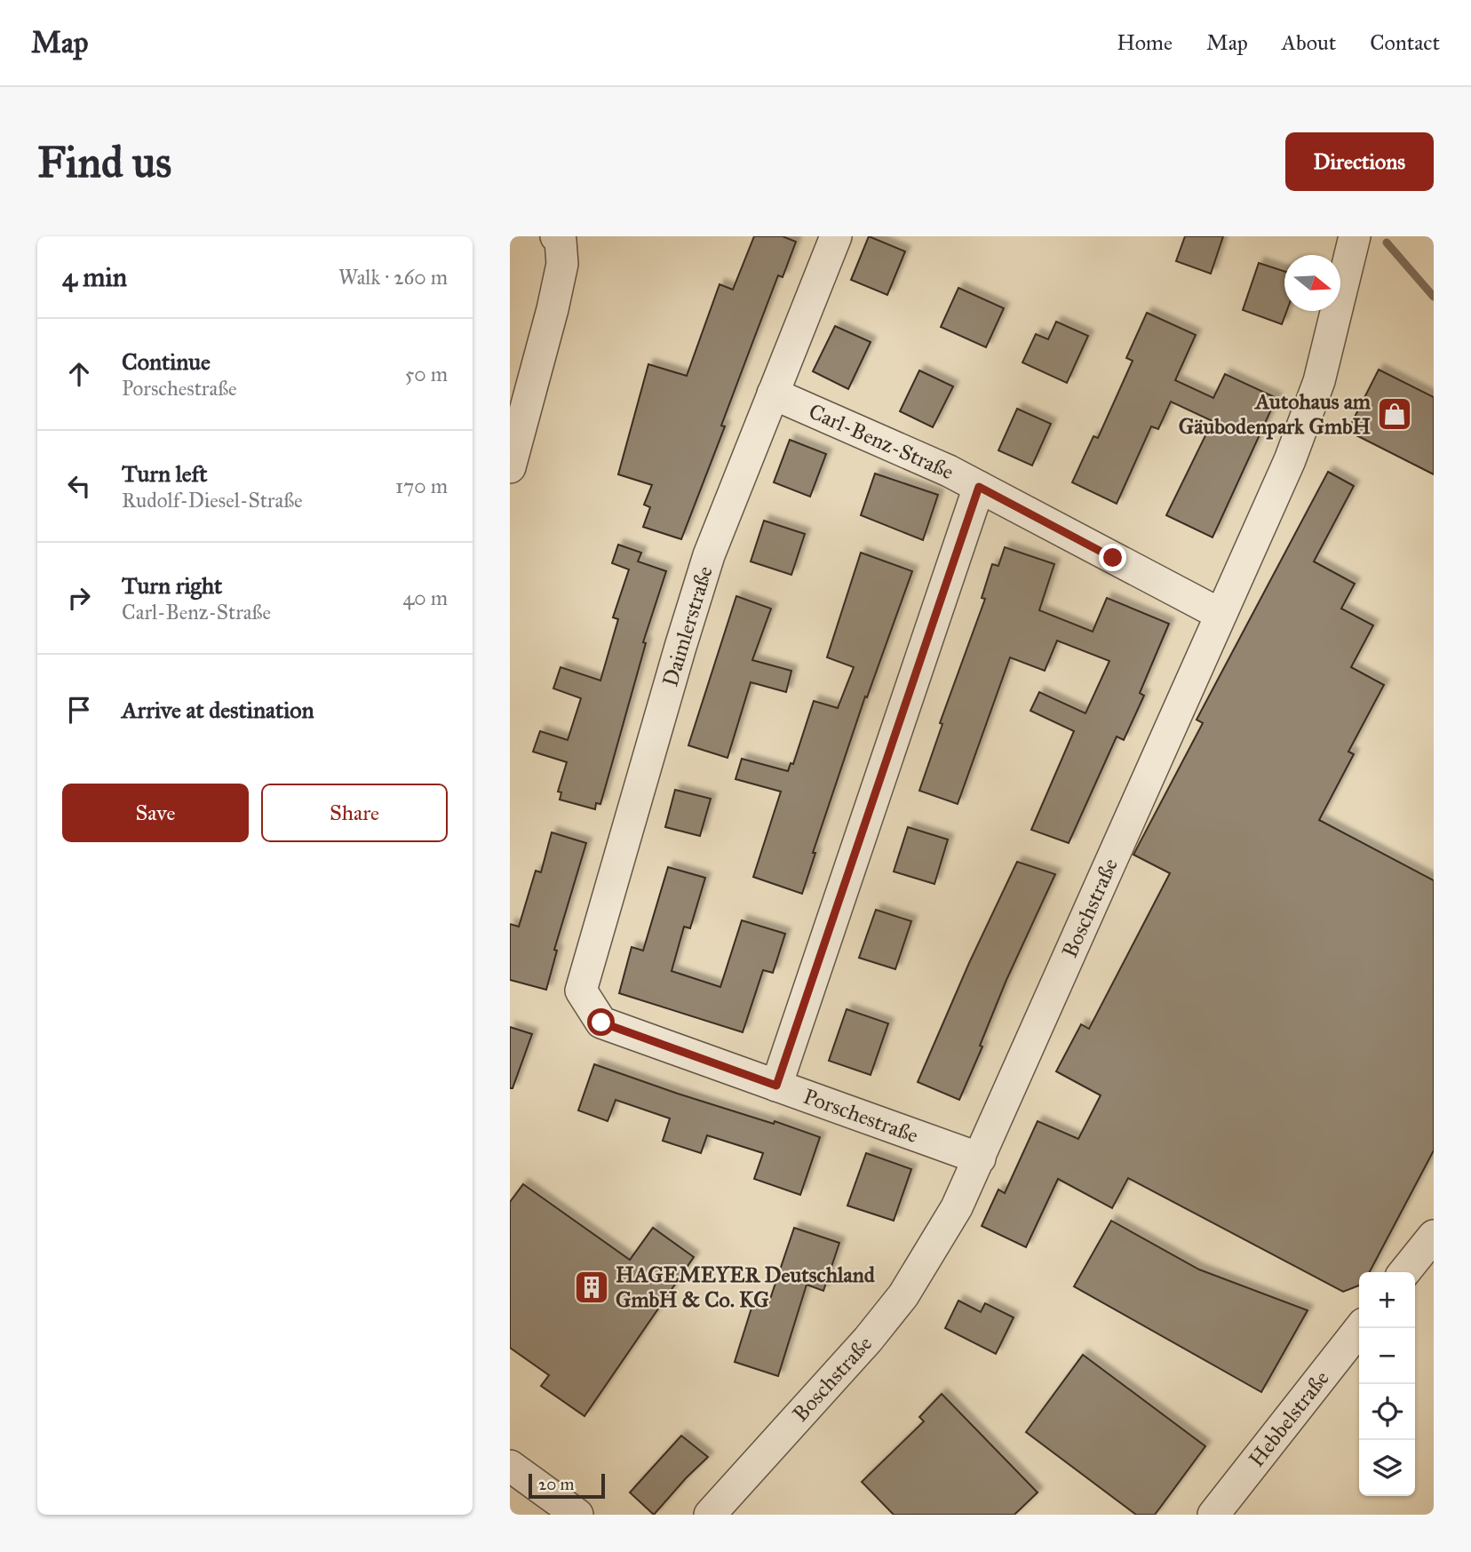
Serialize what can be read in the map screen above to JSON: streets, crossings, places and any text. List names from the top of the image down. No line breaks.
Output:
{"streets":{"street":["Carl-Benz-Straße","Daimlerstraße","Boschstraße","Porschestraße","Hebbelstraße"]},"crossings":[["Carl-Benz-Straße","Daimlerstraße"],["Carl-Benz-Straße","Boschstraße"],["Daimlerstraße","Porschestraße"],["Boschstraße","Porschestraße"]],"places":{"shop":["Autohaus am Gäubodenpark GmbH"],"building":["HAGEMEYER Deutschland GmbH & Co. KG"]},"scale_bar":"20 m","north":"right","page":{"header":"Map","nav":["Home","Map","About","Contact"],"buttons":["Directions",["Save","Share"]],"title":"Find us","heading":["4 min","Walk · 260 m"],"list":[["Continue","Porschestraße","50 m"],["Turn left","Rudolf-Diesel-Straße","170 m"],["Turn right","Carl-Benz-Straße","40 m"],"Arrive at destination"],"map_buttons":["+","−"],"scale":"20 m"}}
